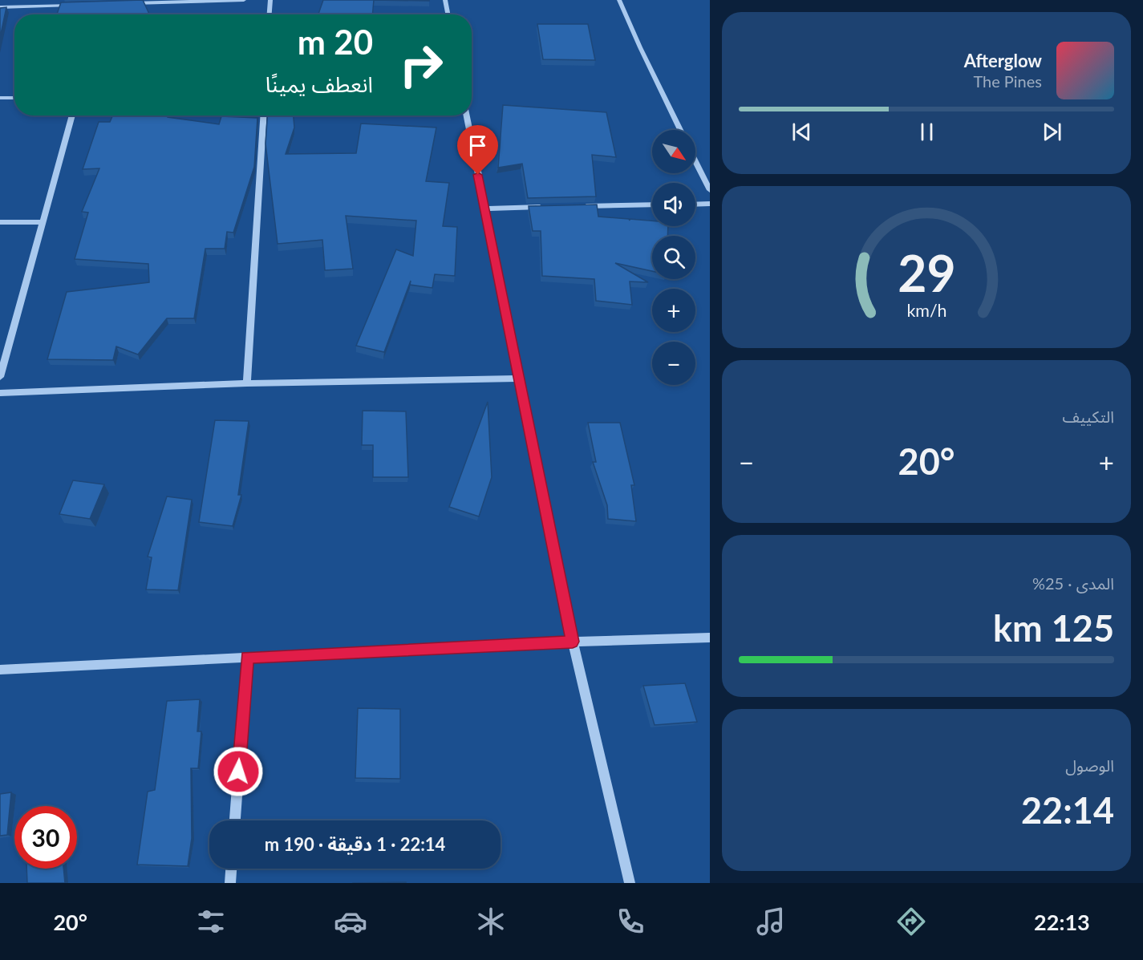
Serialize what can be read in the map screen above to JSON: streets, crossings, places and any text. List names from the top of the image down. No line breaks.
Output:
{"north":"bottom right","page":{"turn":["20 m","انعطف يمينًا"],"song":["Afterglow","The Pines"],"map_buttons":["+","−"],"tile":["التكييف",["المدى · 25%","125 km"],["الوصول","22:14"]],"heat":["−","20°","+"],"limit":"30","trip":"22:14 · 1 دقيقة · 190 m","tabs":["22:13","20°"],"gauge":["29","km/h"]}}
